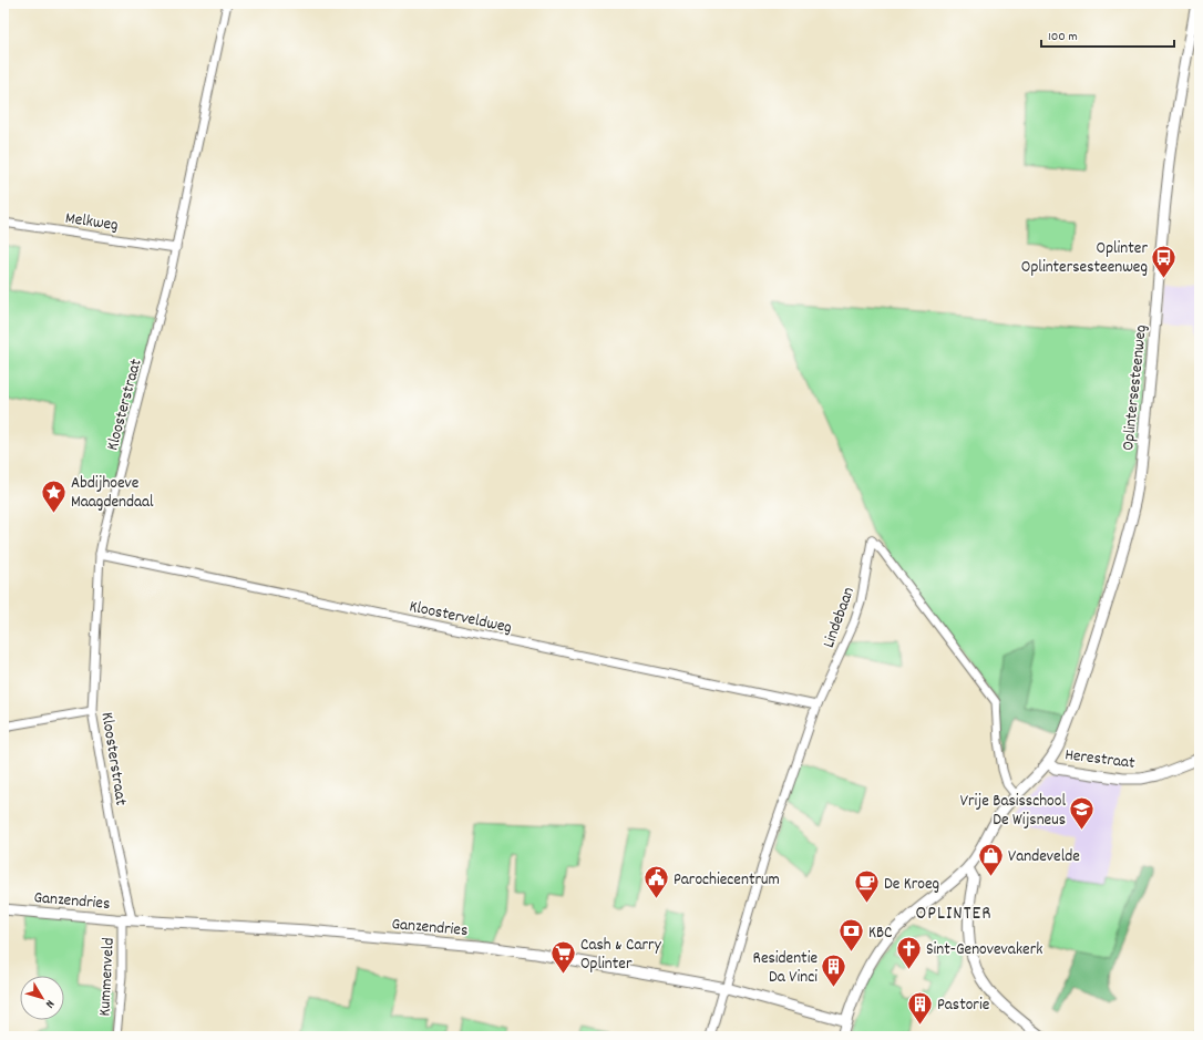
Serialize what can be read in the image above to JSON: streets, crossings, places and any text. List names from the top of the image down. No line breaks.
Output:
{"streets":{"street":["Melkweg","Oplintersesteenweg","Kloosterstraat","Kloosterveldweg","Lindebaan","Herestraat","Ganzendries","Kummenveld"]},"crossings":[["Melkweg","Kloosterstraat"],["Oplintersesteenweg","Lindebaan"],["Oplintersesteenweg","Herestraat"],["Oplintersesteenweg","Ganzendries"],["Kloosterstraat","Kloosterveldweg"],["Kloosterstraat","Ganzendries"],["Kloosterstraat","Kummenveld"],["Kloosterveldweg","Lindebaan"],["Lindebaan","Ganzendries"],["Ganzendries","Kummenveld"]],"districts":["OPLINTER"],"places":{"bus stop":["Oplinter Oplintersesteenweg"],"place":["Abdijhoeve Maagdendaal"],"school or university":["Vrije Basisschool De Wijsneus"],"shop":["Vandevelde"],"public building":["Parochiecentrum"],"cafe":["De Kroeg"],"bank":["KBC"],"church":["Sint-Genovevakerk"],"supermarket":["Cash & Carry Oplinter"],"building":["Residentie Da Vinci","Pastorie"]},"scale_bar":"100 m","north":"bottom right"}
